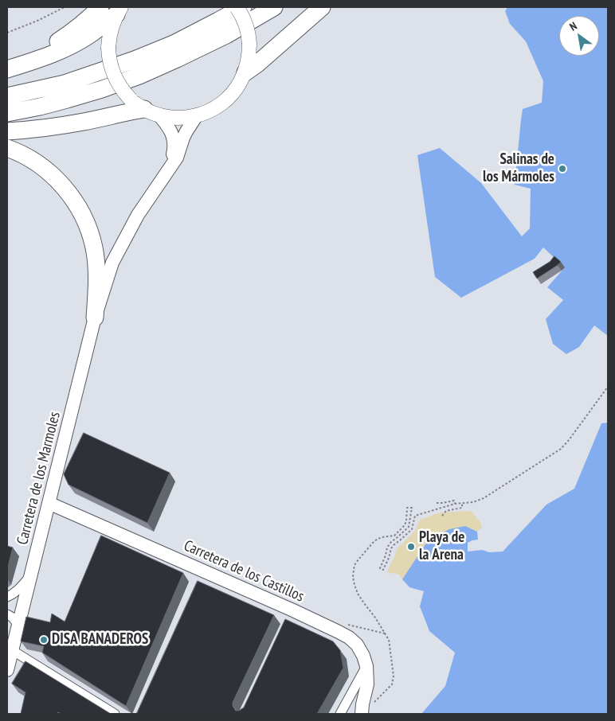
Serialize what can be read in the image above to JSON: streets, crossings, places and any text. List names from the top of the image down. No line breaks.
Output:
{"streets":{"main road":["Carretera de los Marmoles","Carretera de los Castillos"]},"crossings":[["Carretera de los Marmoles","Carretera de los Castillos"]],"places":["Salinas de los Mármoles","Playa de la Arena","DISA BANADEROS"],"north":"top left"}
